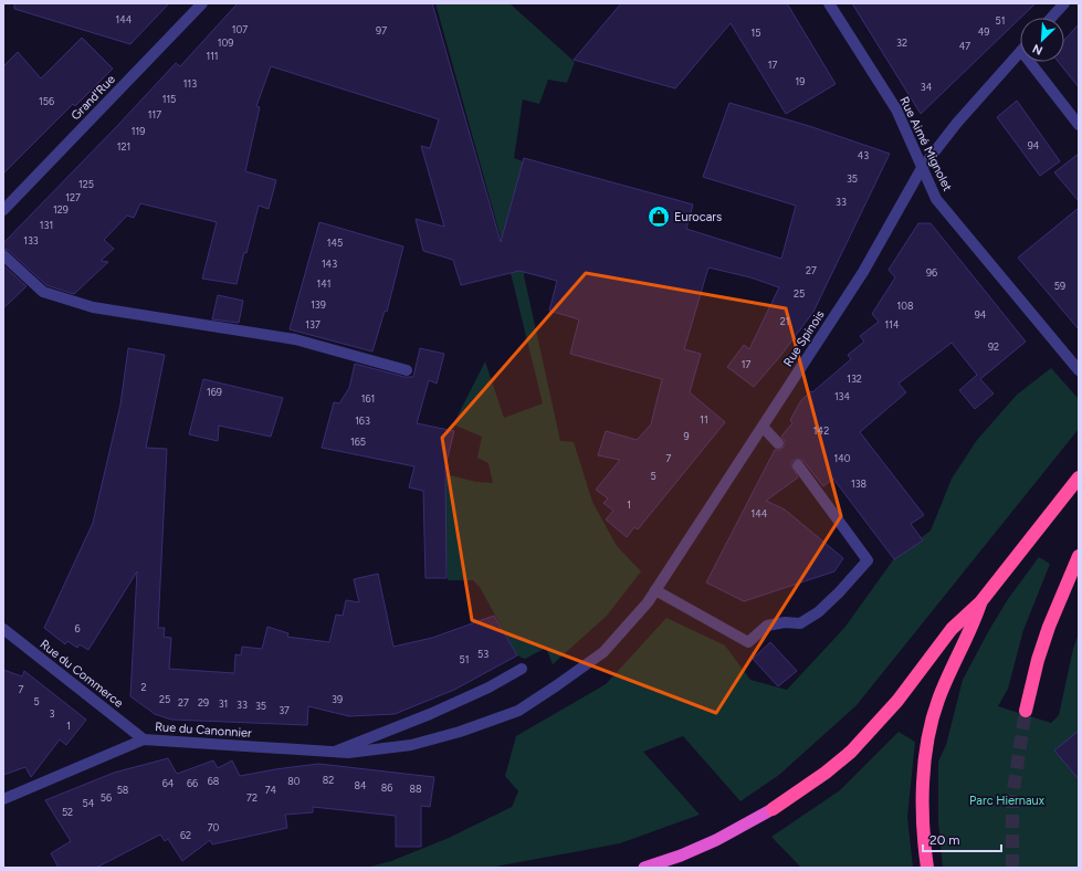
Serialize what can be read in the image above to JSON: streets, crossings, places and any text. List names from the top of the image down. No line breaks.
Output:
{"streets":{"street":["Grand'Rue","Rue Aimé Mignolet","Rue Spinois","Rue du Commerce","Rue du Canonnier"]},"crossings":[["Rue Aimé Mignolet","Rue Spinois"],["Rue Spinois","Rue du Canonnier"],["Rue du Commerce","Rue du Canonnier"]],"parks":["Parc Hiernaux"],"places":{"shop":["Eurocars"]},"house_numbers":["144","51","107","97","49","15","109","32","47","111","17","19","113","34","115","156","117","119","94","121","43","35","125","127","33","129","131","133","145","143","27","96","141","59","25","139","108","94","21","137","114","92","17","132","169","134","161","11","163","142","9","165","7","140","5","138","1","144","6","53","51","2","7","25","39","5","27","29","31","33","35","37","3","1","82","68","80","64","66","84","86","88","58","74","56","72","54","52","70","62"],"scale_bar":"20 m","north":"bottom left"}
